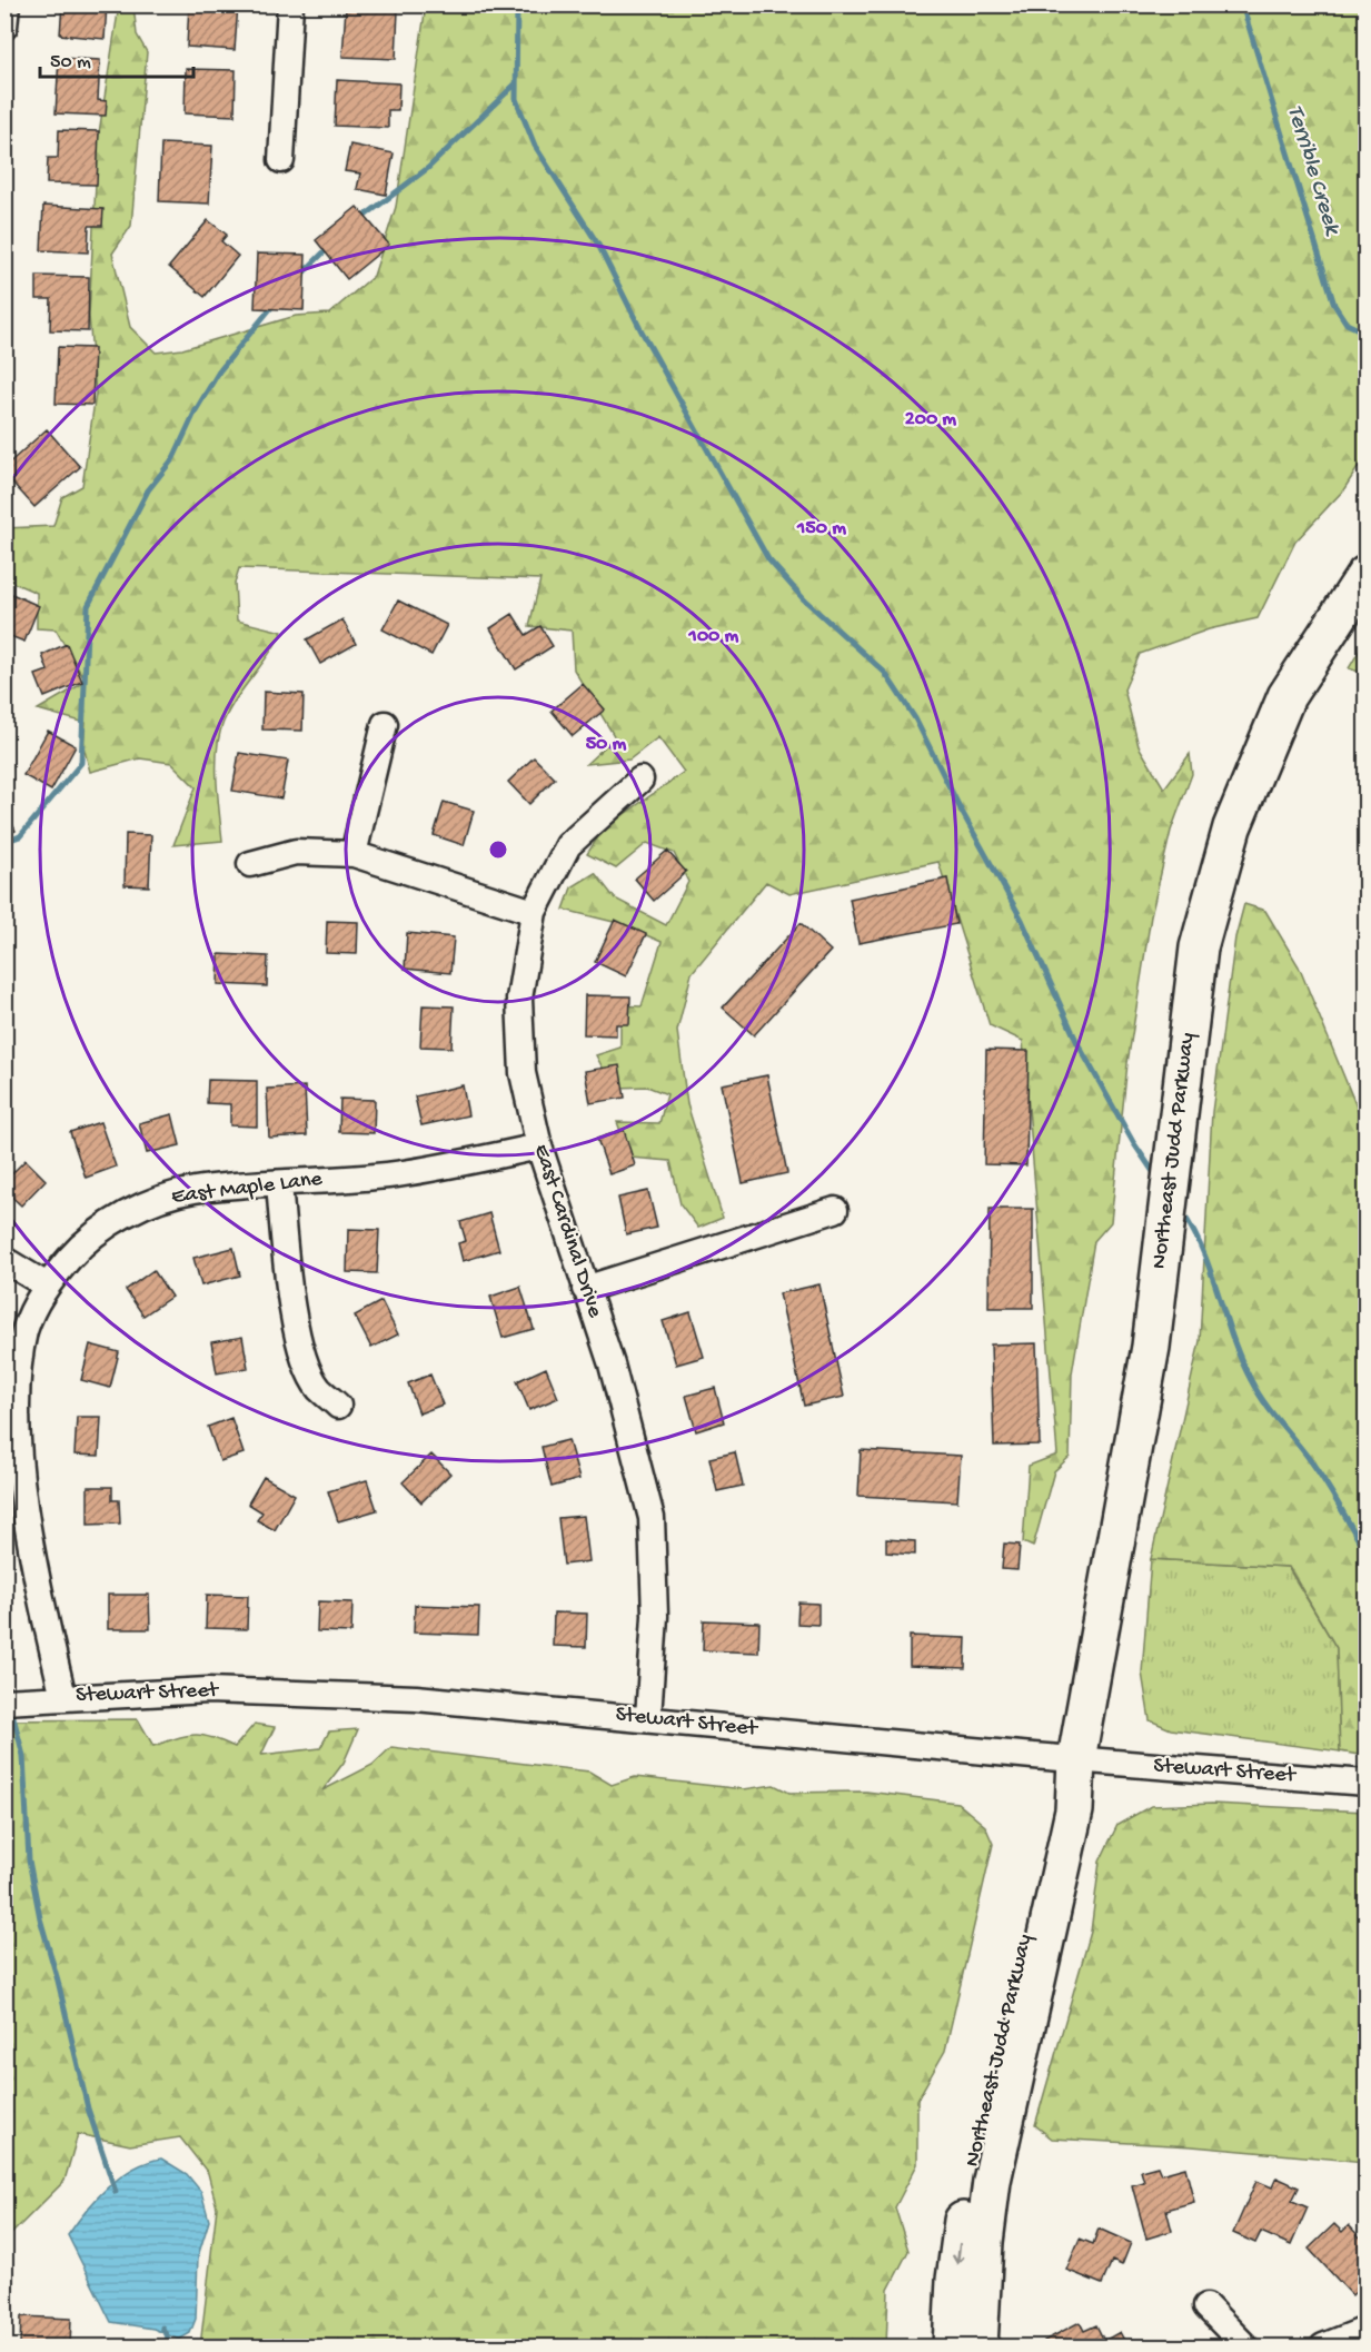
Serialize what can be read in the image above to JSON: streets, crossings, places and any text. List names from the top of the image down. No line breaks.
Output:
{"streets":{"highway":["Northeast Judd Parkway"],"street":["East Maple Lane","East Cardinal Drive","Stewart Street"]},"crossings":[["Northeast Judd Parkway","Stewart Street"],["East Maple Lane","East Cardinal Drive"],["East Maple Lane","Stewart Street"],["East Cardinal Drive","Stewart Street"]],"water":["Terrible Creek"],"scale_bar":"50 m","rings":["200 m","150 m","100 m","50 m"]}
